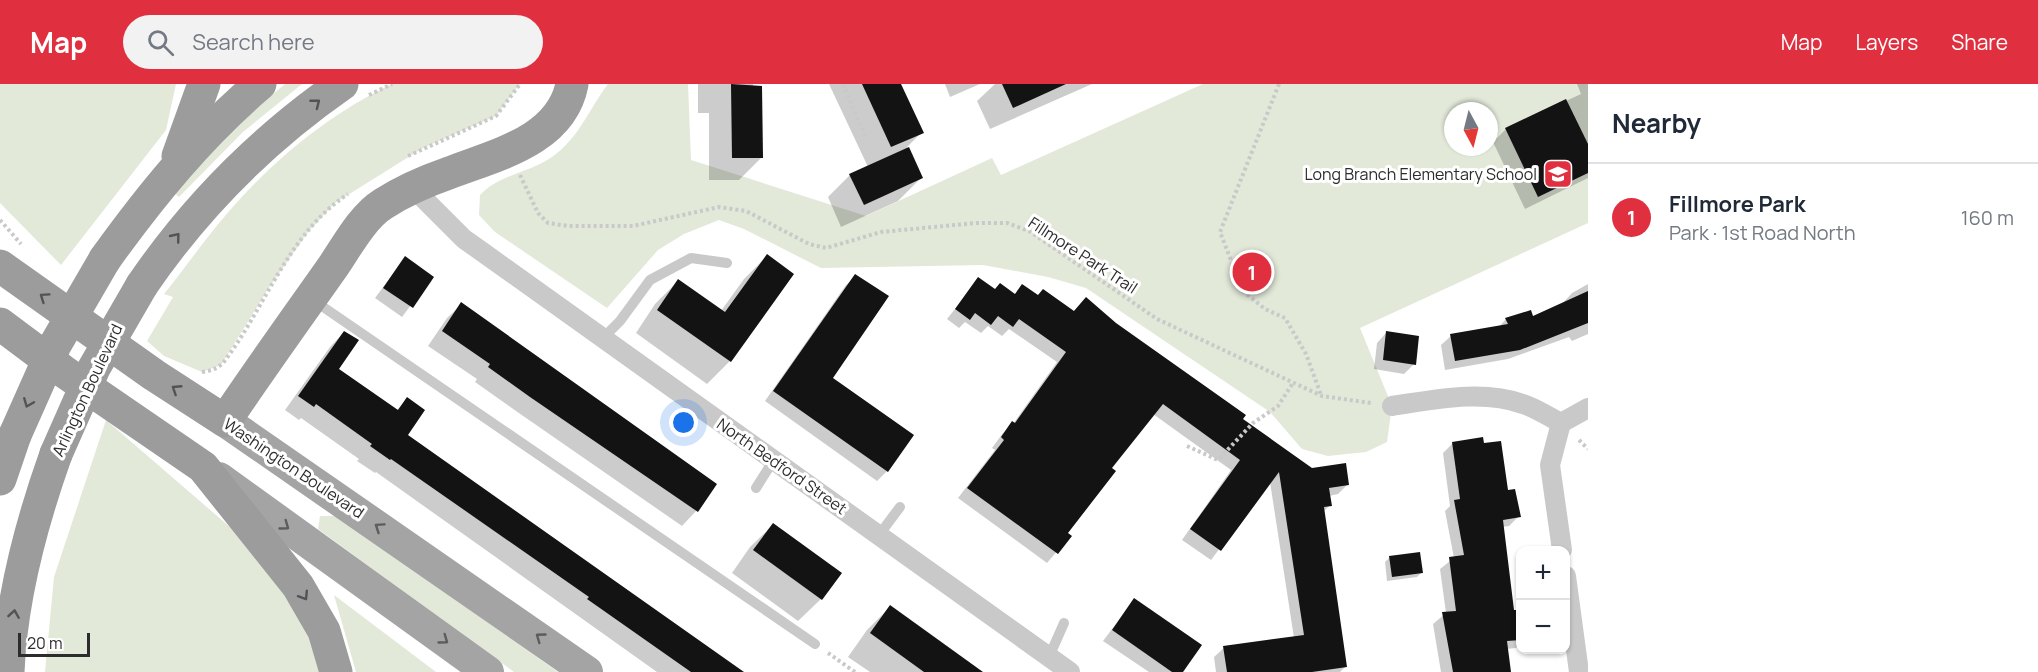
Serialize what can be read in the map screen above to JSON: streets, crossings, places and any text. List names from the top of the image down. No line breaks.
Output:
{"streets":{"highway":["Arlington Boulevard","Washington Boulevard"],"street":["North Bedford Street"],"path":["Fillmore Park Trail"]},"places":{"school or university":["Long Branch Elementary School"]},"scale_bar":"20 m","north":"bottom","page":{"header":"Map","search":"Search here","nav":["Map","Layers","Share"],"heading":"Nearby","list":[{"mark":"1","name":"Fillmore Park","note":"Park · 1st Road North","value":"160 m"}],"pins":"1","map_buttons":["+","−"],"scale":"20 m"}}
